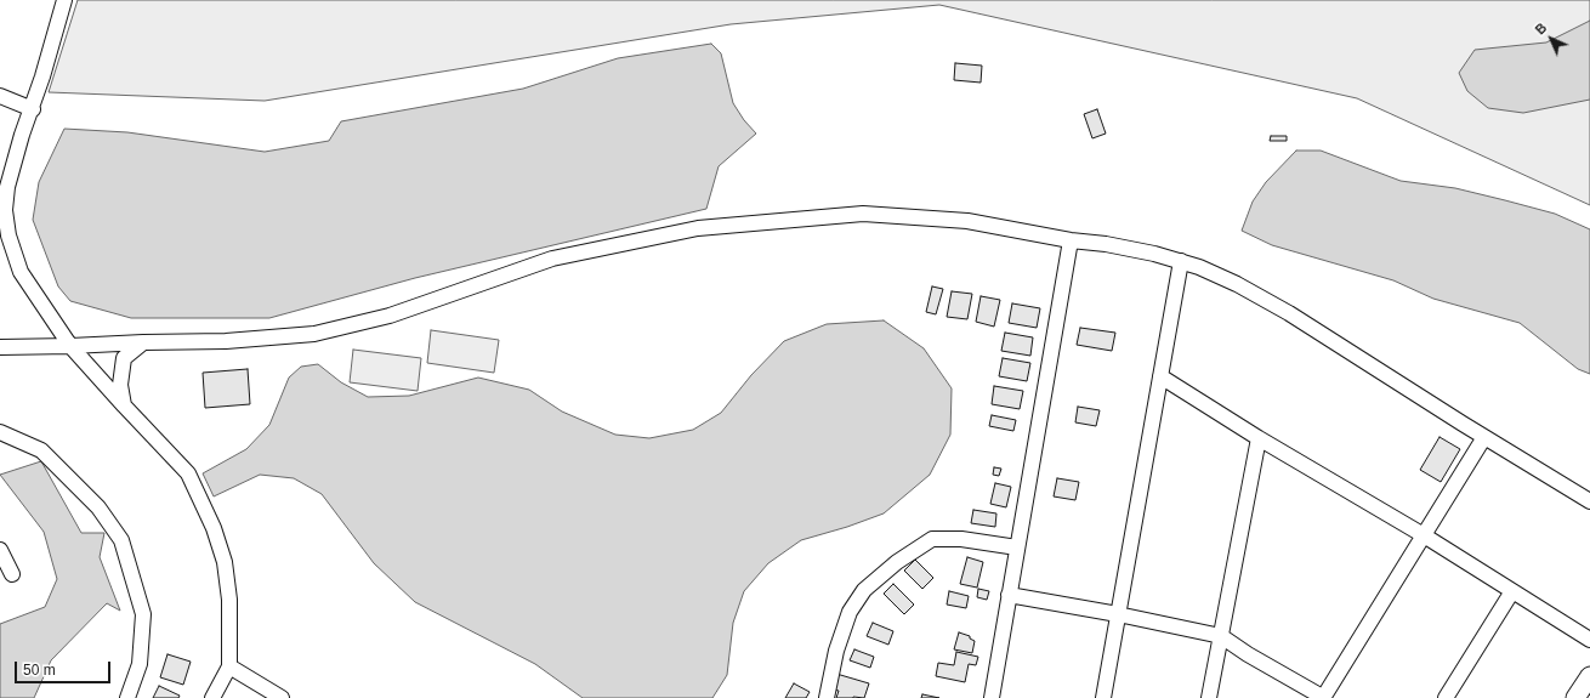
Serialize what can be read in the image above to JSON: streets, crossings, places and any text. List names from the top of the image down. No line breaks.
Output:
{"scale_bar":"50 m","north":"top left"}
